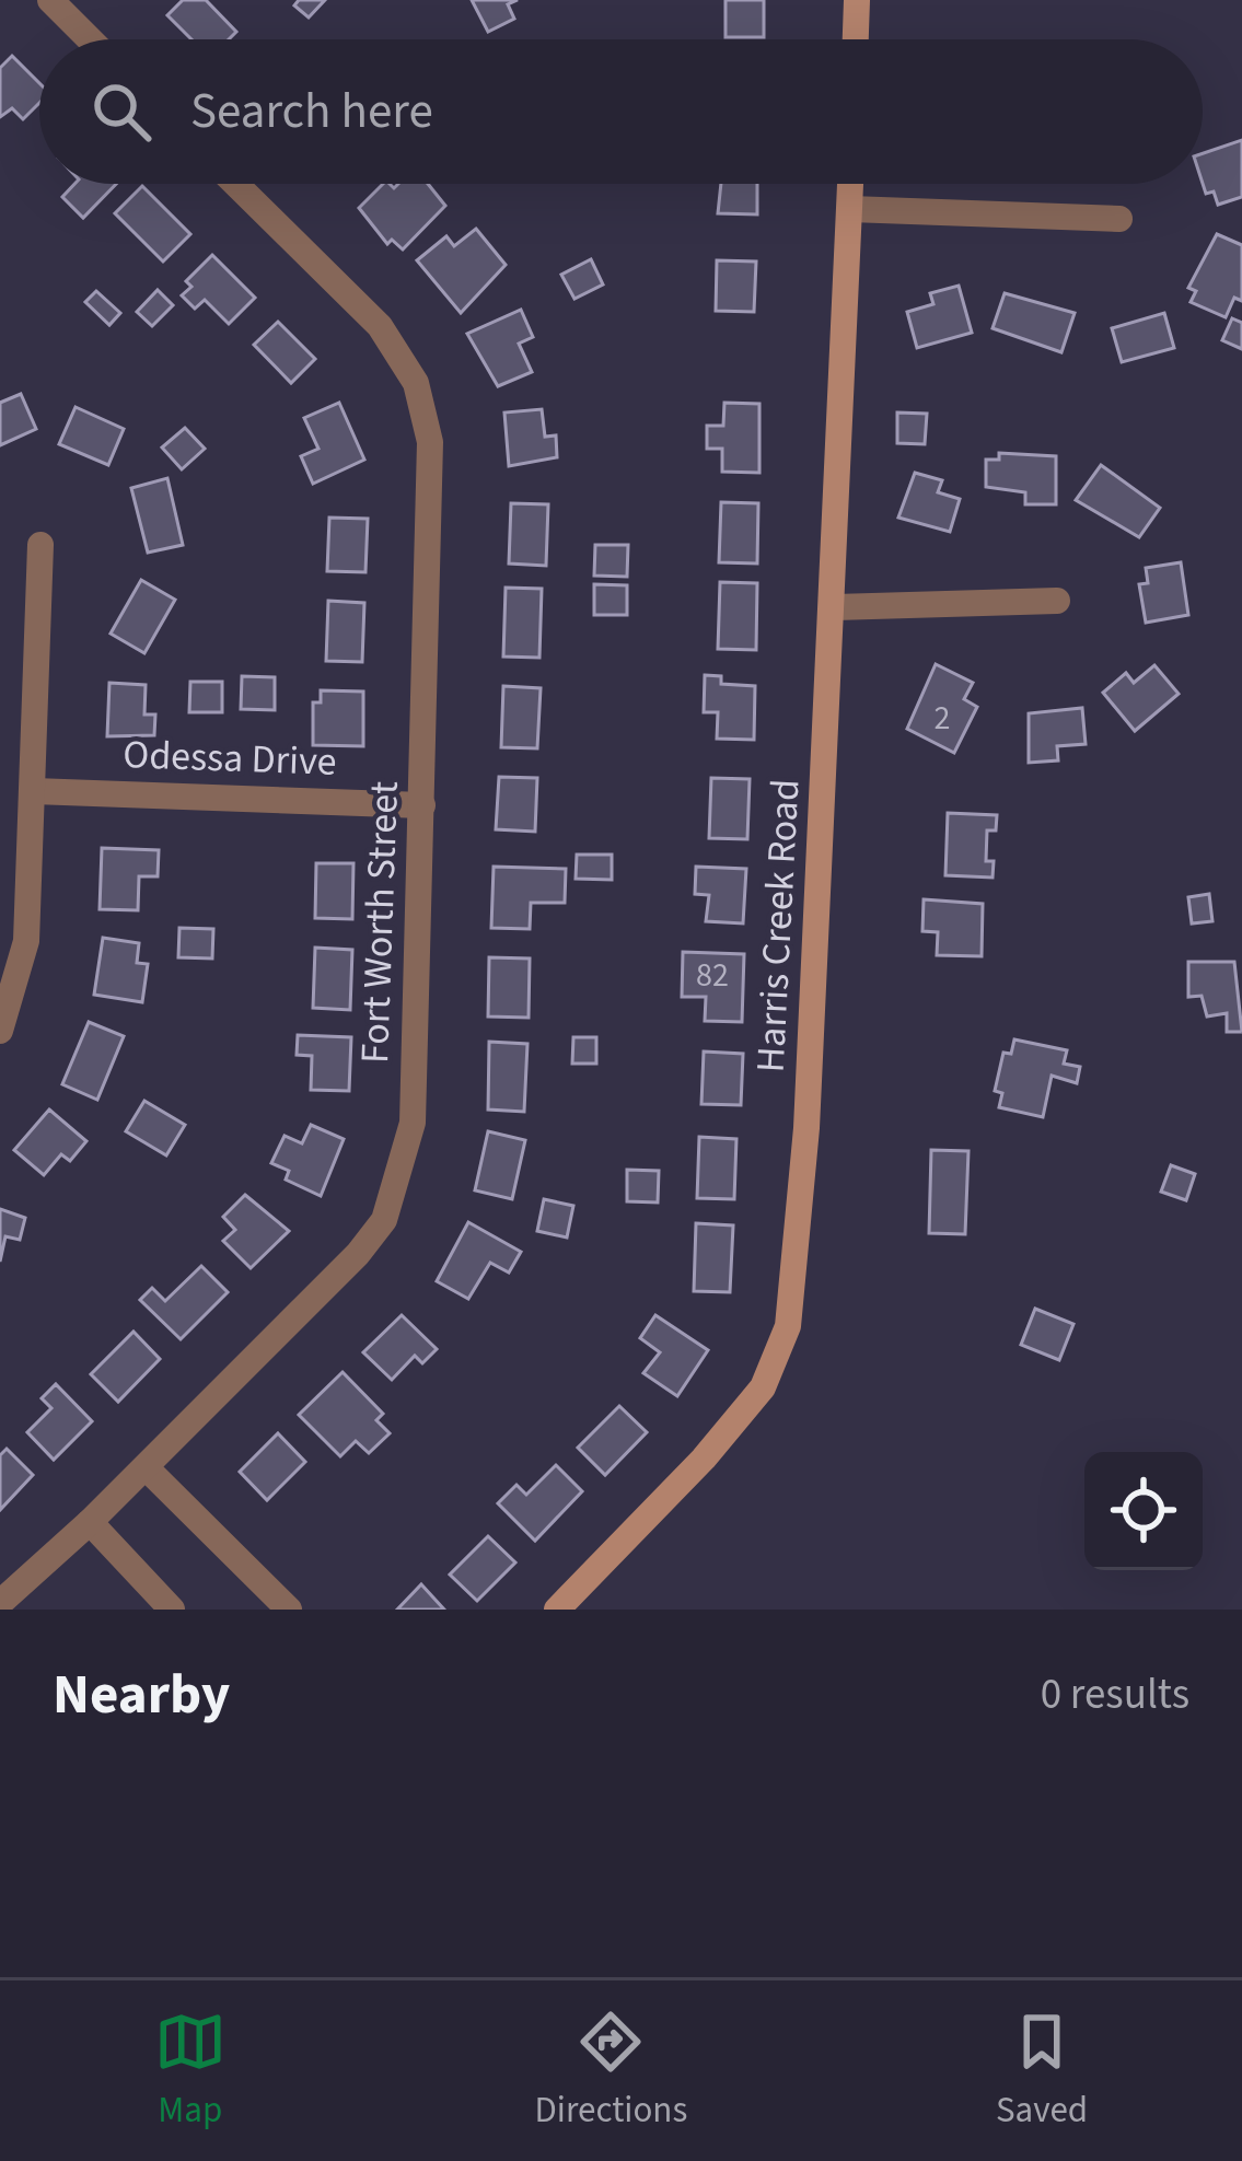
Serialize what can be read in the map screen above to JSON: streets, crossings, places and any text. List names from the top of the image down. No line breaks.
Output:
{"streets":{"street":["Odessa Drive","Fort Worth Street","Harris Creek Road"]},"crossings":[["Odessa Drive","Fort Worth Street"]],"house_numbers":["2","82"],"page":{"search":"Search here","heading":["Nearby","0 results"],"nav":["Map","Directions","Saved"]}}
